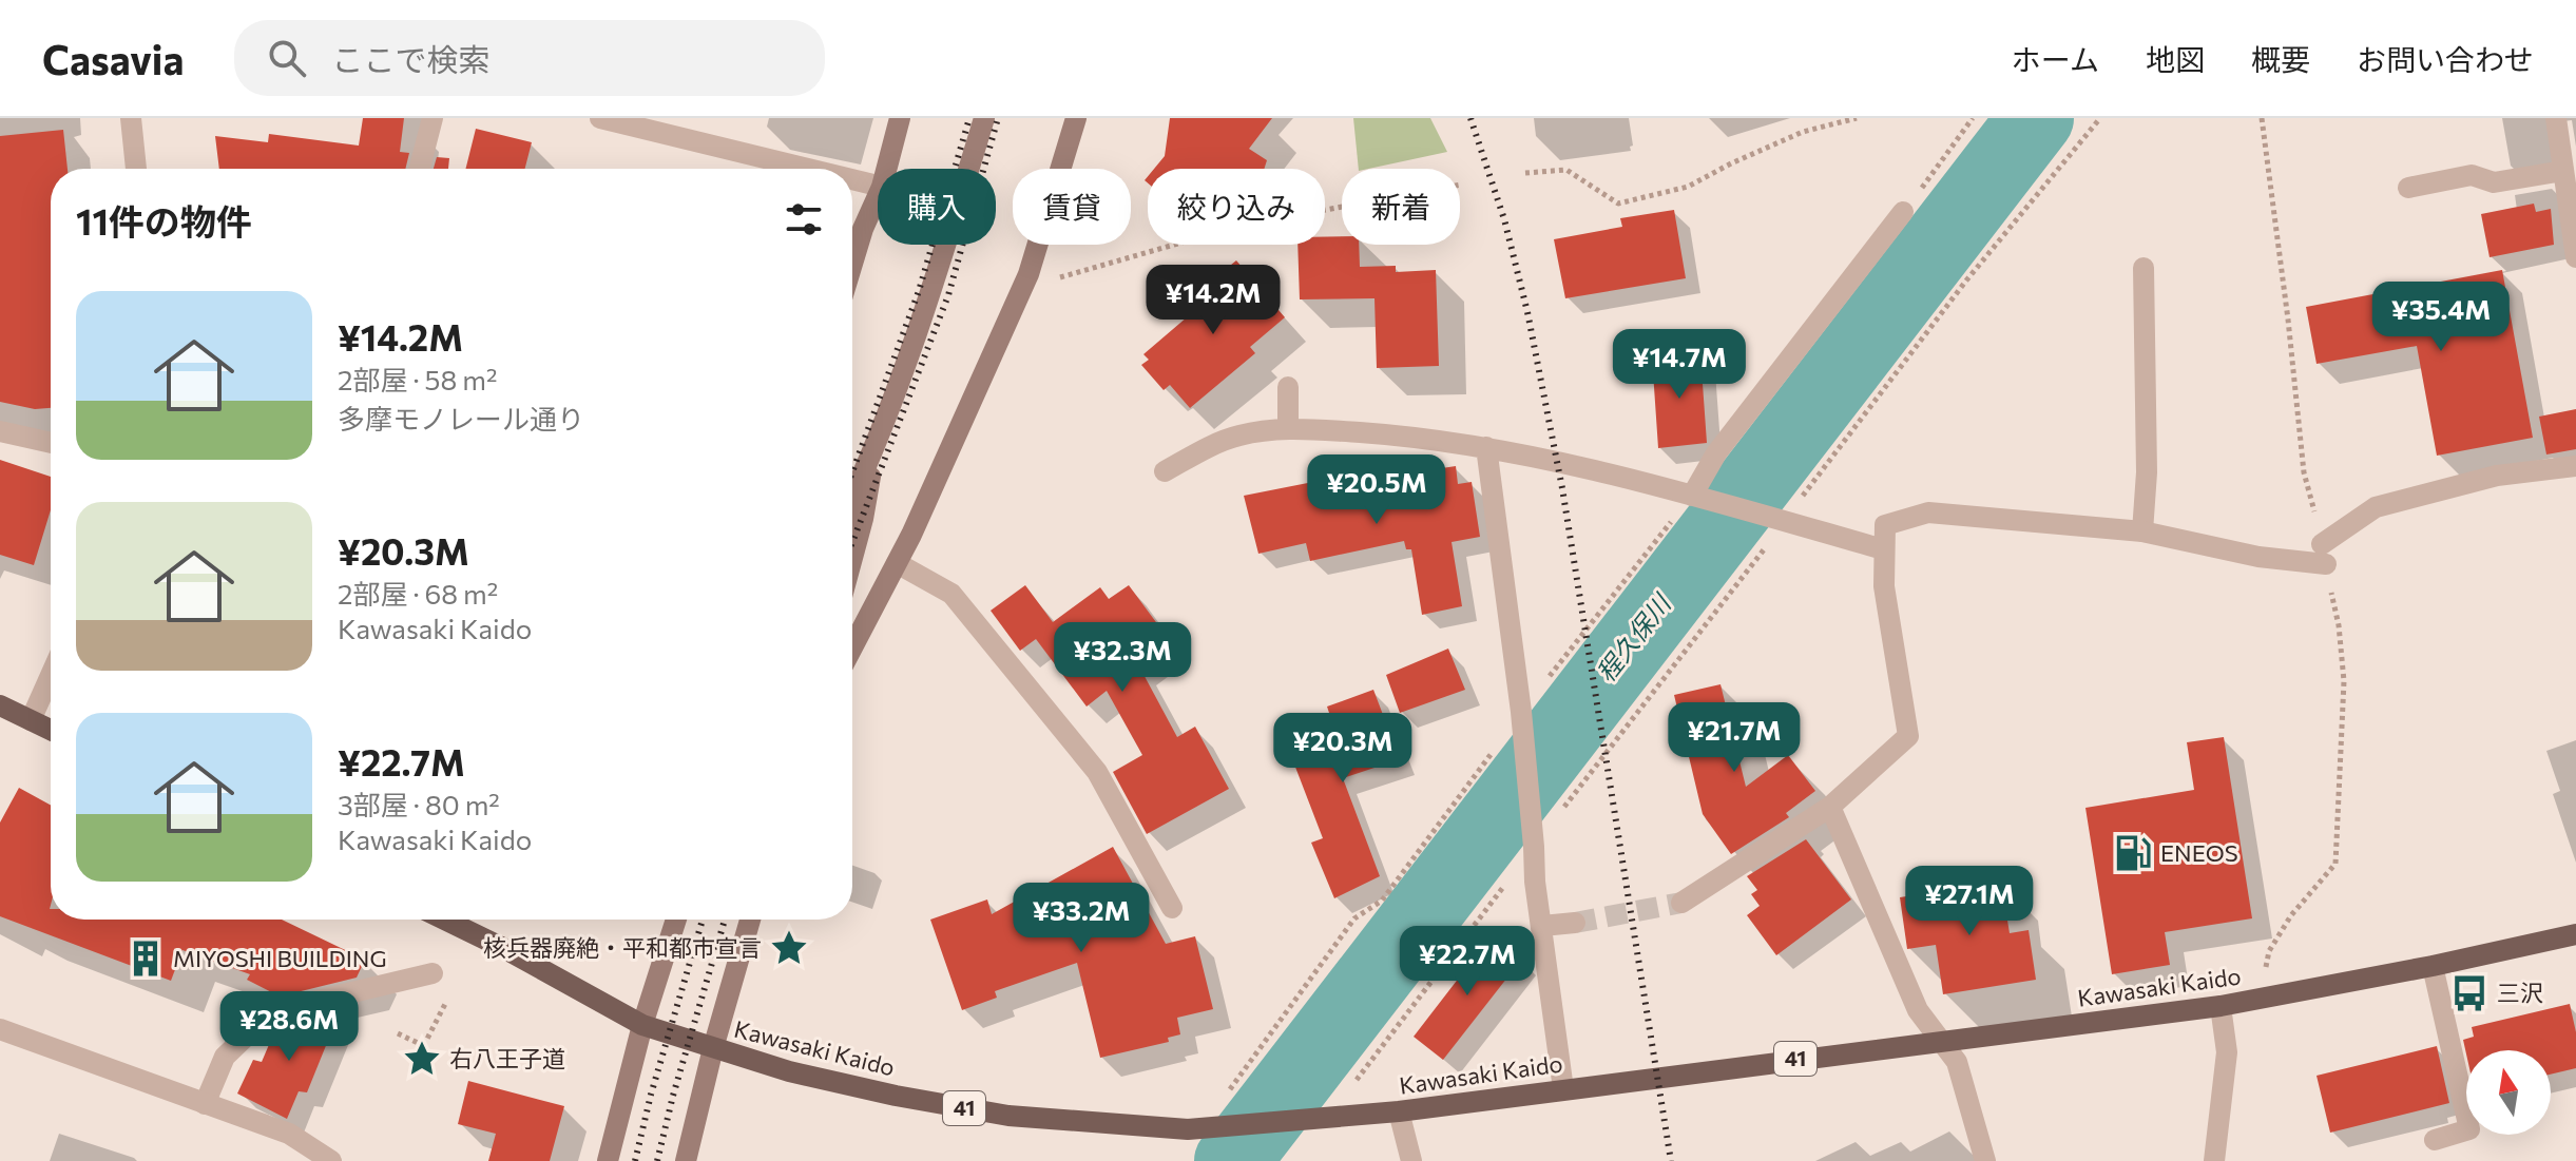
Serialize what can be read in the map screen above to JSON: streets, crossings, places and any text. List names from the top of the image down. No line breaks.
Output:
{"streets":{"main road":["Kawasaki Kaido","41"]},"water":["程久保川"],"places":{"fuel station":["ENEOS"],"place":["核兵器廃絶・平和都市宣言","右八王子道"],"building":["MIYOSHI BUILDING"],"bus stop":["三沢"]},"north":"top","page":{"header":"Casavia","search":"ここで検索","nav":["ホーム","地図","概要","お問い合わせ"],"chip":["購入","賃貸","絞り込み","新着"],"heading":"11件の物件","price":["¥14.2M","¥35.4M","¥14.7M","¥20.5M","¥32.3M","¥21.7M","¥20.3M","¥27.1M","¥33.2M","¥22.7M","¥28.6M"],"list":[{"name":"¥14.2M","note":"2部屋 · 58 m² · 多摩モノレール通り"},{"name":"¥20.3M","note":"2部屋 · 68 m² · Kawasaki Kaido"},{"name":"¥22.7M","note":"3部屋 · 80 m² · Kawasaki Kaido"}]}}
